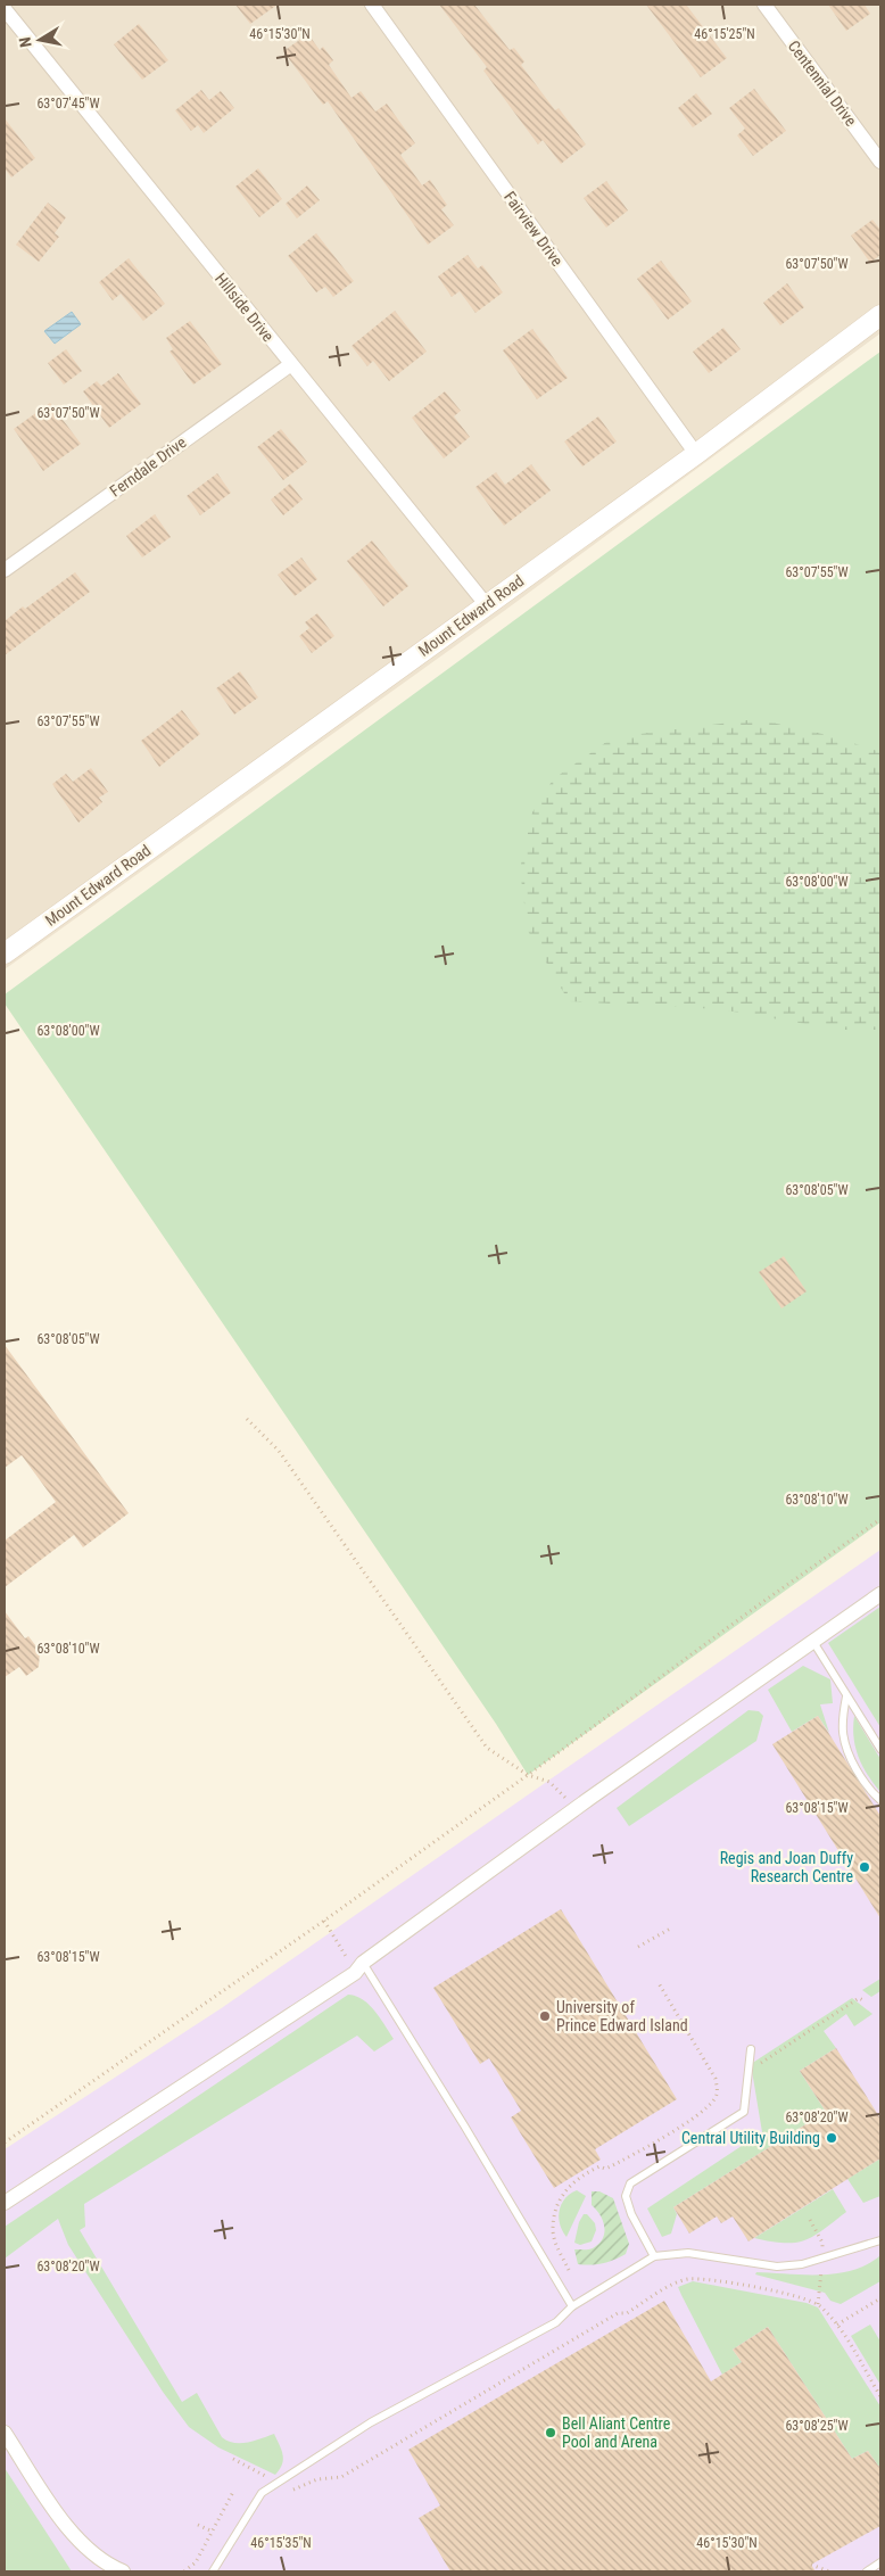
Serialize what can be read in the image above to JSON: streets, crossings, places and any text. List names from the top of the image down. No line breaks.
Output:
{"streets":{"street":["Centennial Drive","Fairview Drive","Hillside Drive","Ferndale Drive","Mount Edward Road"]},"crossings":[["Fairview Drive","Mount Edward Road"],["Hillside Drive","Ferndale Drive"],["Hillside Drive","Mount Edward Road"]],"places":["Regis and Joan Duffy Research Centre","University of Prince Edward Island","Central Utility Building","Bell Aliant Centre Pool and Arena"],"north":"left","coordinates":["46°15'30\"N","46°15'25\"N","63°07'45\"W","63°07'50\"W","63°07'55\"W","63°08'00\"W","63°08'05\"W","63°08'10\"W","63°08'15\"W","63°08'20\"W","63°08'25\"W","46°15'35\"N"]}
